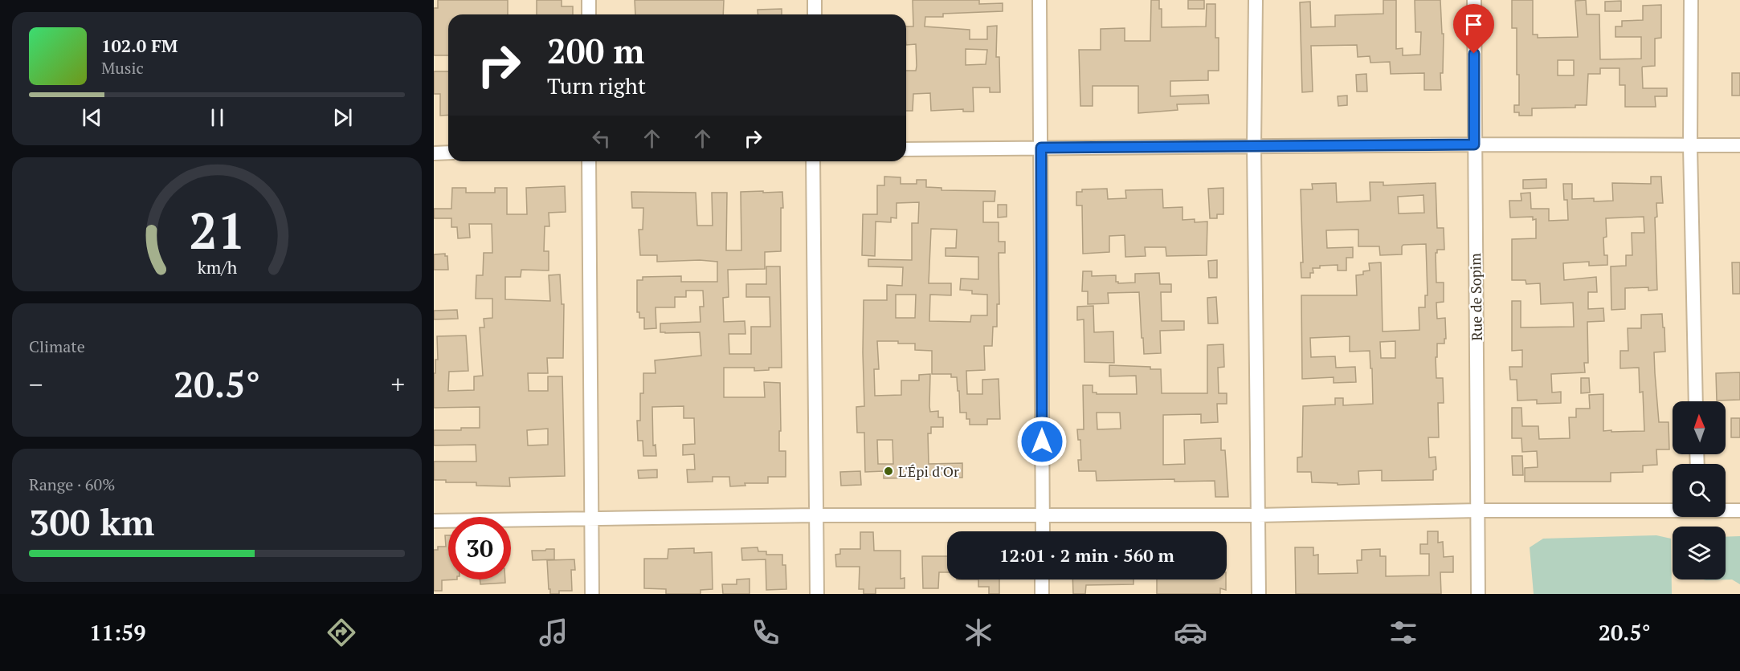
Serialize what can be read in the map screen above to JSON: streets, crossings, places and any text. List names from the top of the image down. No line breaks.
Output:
{"streets":{"street":["Rue de Sopim"]},"places":["L'Épi d'Or"],"north":"top","page":{"turn":["200 m","Turn right"],"song":["102.0 FM","Music"],"tile":["Climate",["Range · 60%","300 km"]],"heat":["−","20.5°","+"],"limit":"30","trip":"12:01 · 2 min · 560 m","tabs":["11:59","20.5°"],"gauge":["21","km/h"]}}
